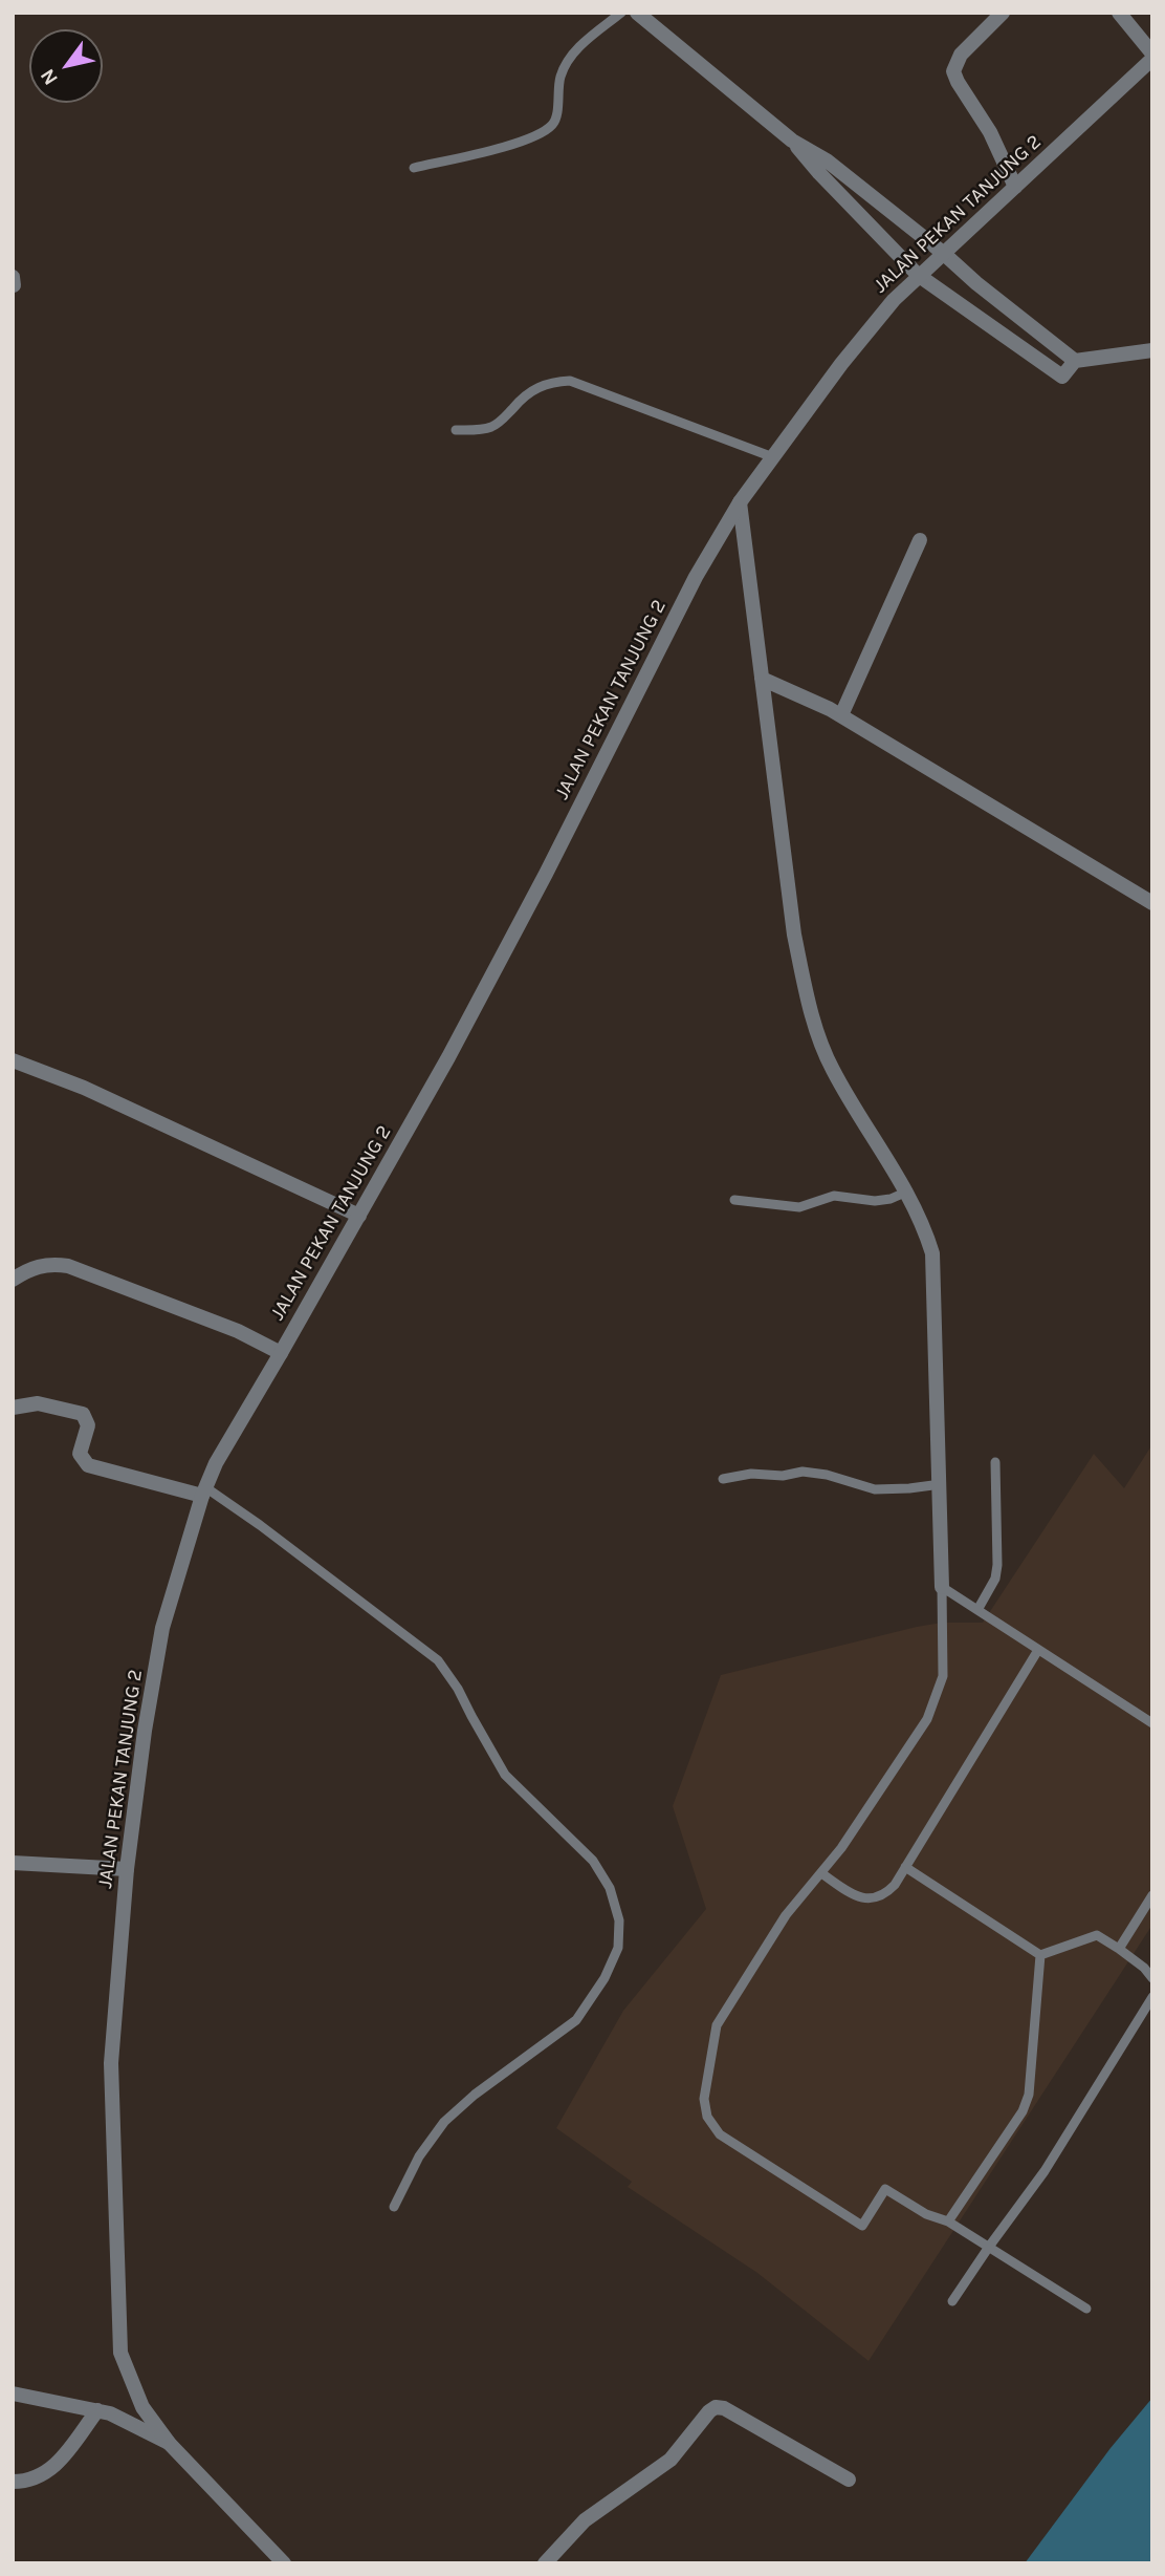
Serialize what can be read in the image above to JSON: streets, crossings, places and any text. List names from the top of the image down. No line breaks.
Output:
{"streets":{"street":["JALAN PEKAN TANJUNG 2"]},"north":"bottom left"}
